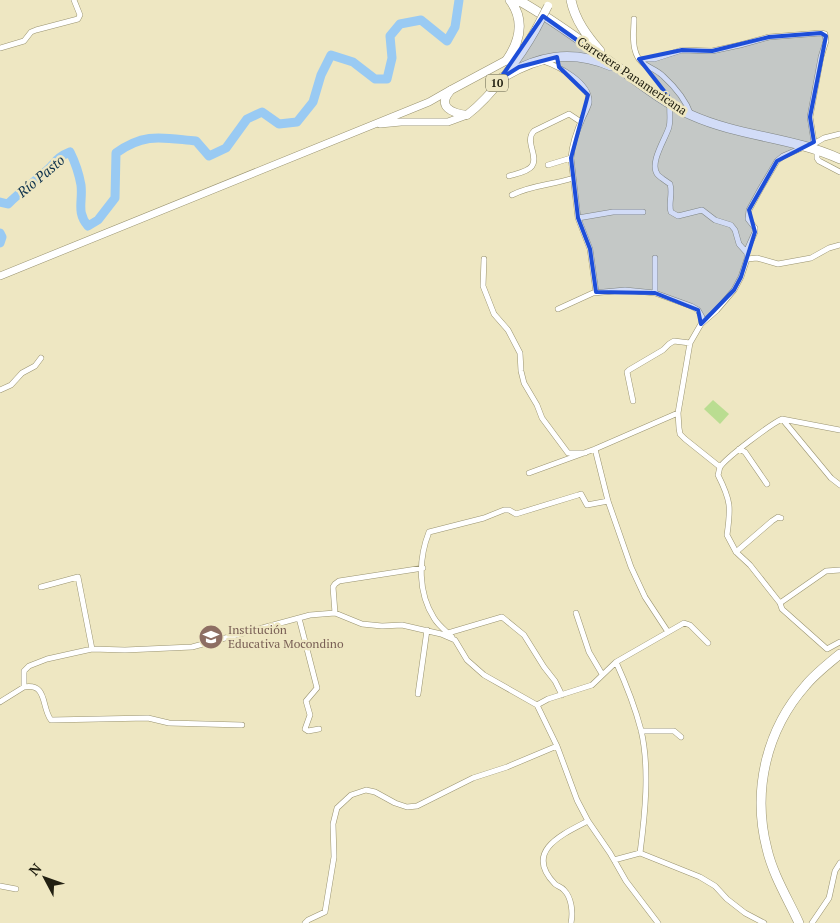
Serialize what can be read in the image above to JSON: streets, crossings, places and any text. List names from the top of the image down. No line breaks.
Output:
{"streets":{"highway":["Carretera Panamericana"],"main road":["10"]},"water":["Río Pasto"],"places":{"school or university":["Institución Educativa Mocondino"]},"north":"top left"}
